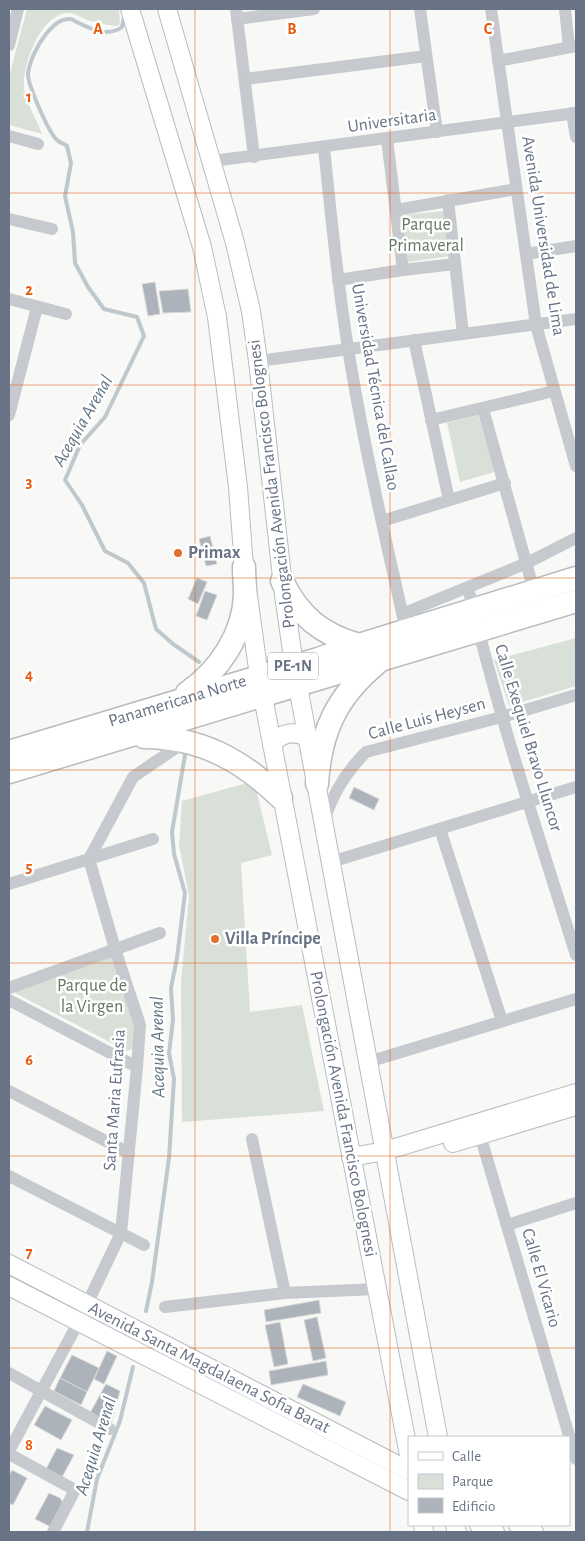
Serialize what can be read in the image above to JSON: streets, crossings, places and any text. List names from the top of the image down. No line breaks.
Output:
{"streets":{"highway":["PE-1N","Panamericana Norte"],"main road":["Prolongación Avenida Francisco Bolognesi","Avenida Santa Magdalaena Sofia Barat"],"street":["Universitaria","Avenida Universidad de Lima","Universidad Técnica del Callao","Calle Luis Heysen","Calle Exequiel Bravo Lluncor","Santa Maria Eufrasia","Calle El Vicario"]},"crossings":[["Universitaria","Avenida Universidad de Lima"],["Universitaria","Universidad Técnica del Callao"],["Universitaria","Prolongación Avenida Francisco Bolognesi"],["Universidad Técnica del Callao","Panamericana Norte"],["Prolongación Avenida Francisco Bolognesi","Panamericana Norte"],["Prolongación Avenida Francisco Bolognesi","Calle Luis Heysen"],["Panamericana Norte","Calle Exequiel Bravo Lluncor"],["Calle Luis Heysen","Calle Exequiel Bravo Lluncor"],["Santa Maria Eufrasia","Avenida Santa Magdalaena Sofia Barat"]],"water":["Acequia Arenal"],"parks":["Parque Primaveral","Parque de la Virgen"],"places":["Primax","Villa Príncipe"],"legend":["Calle","Parque","Edificio"],"grid":{"columns":["A","B","C"],"rows":["1","2","3","4","5","6","7","8"]}}
